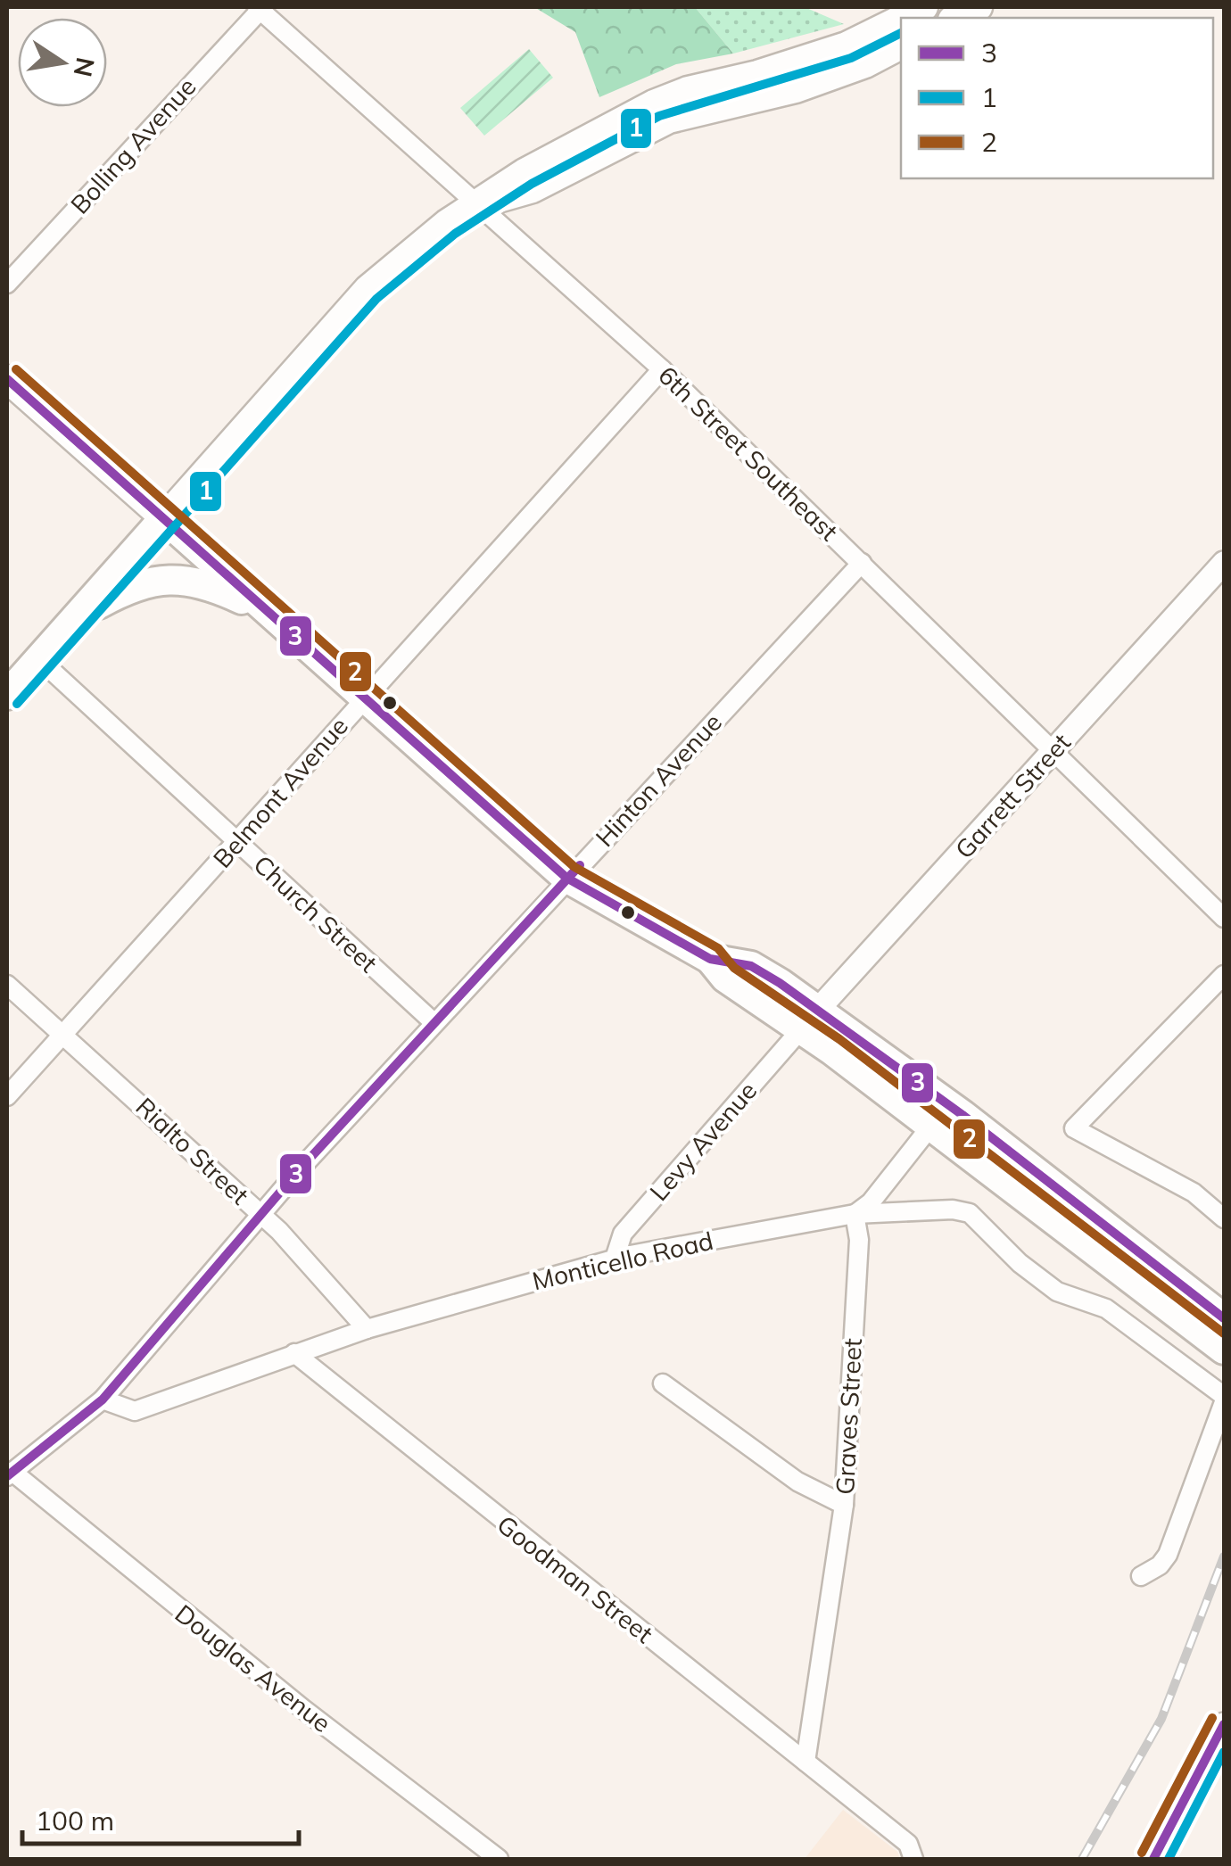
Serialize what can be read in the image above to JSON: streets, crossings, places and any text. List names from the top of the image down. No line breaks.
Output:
{"streets":{"street":["Bolling Avenue","6th Street Southeast","Hinton Avenue","Belmont Avenue","Garrett Street","Church Street","Levy Avenue","Rialto Street","Monticello Road","Graves Street","Goodman Street","Douglas Avenue"]},"crossings":[["Bolling Avenue","6th Street Southeast"],["6th Street Southeast","Hinton Avenue"],["6th Street Southeast","Belmont Avenue"],["6th Street Southeast","Garrett Street"],["Hinton Avenue","Church Street"],["Hinton Avenue","Rialto Street"],["Hinton Avenue","Monticello Road"],["Belmont Avenue","Church Street"],["Belmont Avenue","Rialto Street"],["Garrett Street","Levy Avenue"],["Levy Avenue","Monticello Road"],["Rialto Street","Monticello Road"],["Monticello Road","Graves Street"],["Monticello Road","Goodman Street"],["Graves Street","Goodman Street"]],"lines":["transit line 1","transit line 2","transit line 3"],"legend":["3","1","2"],"scale_bar":"100 m","north":"right"}
